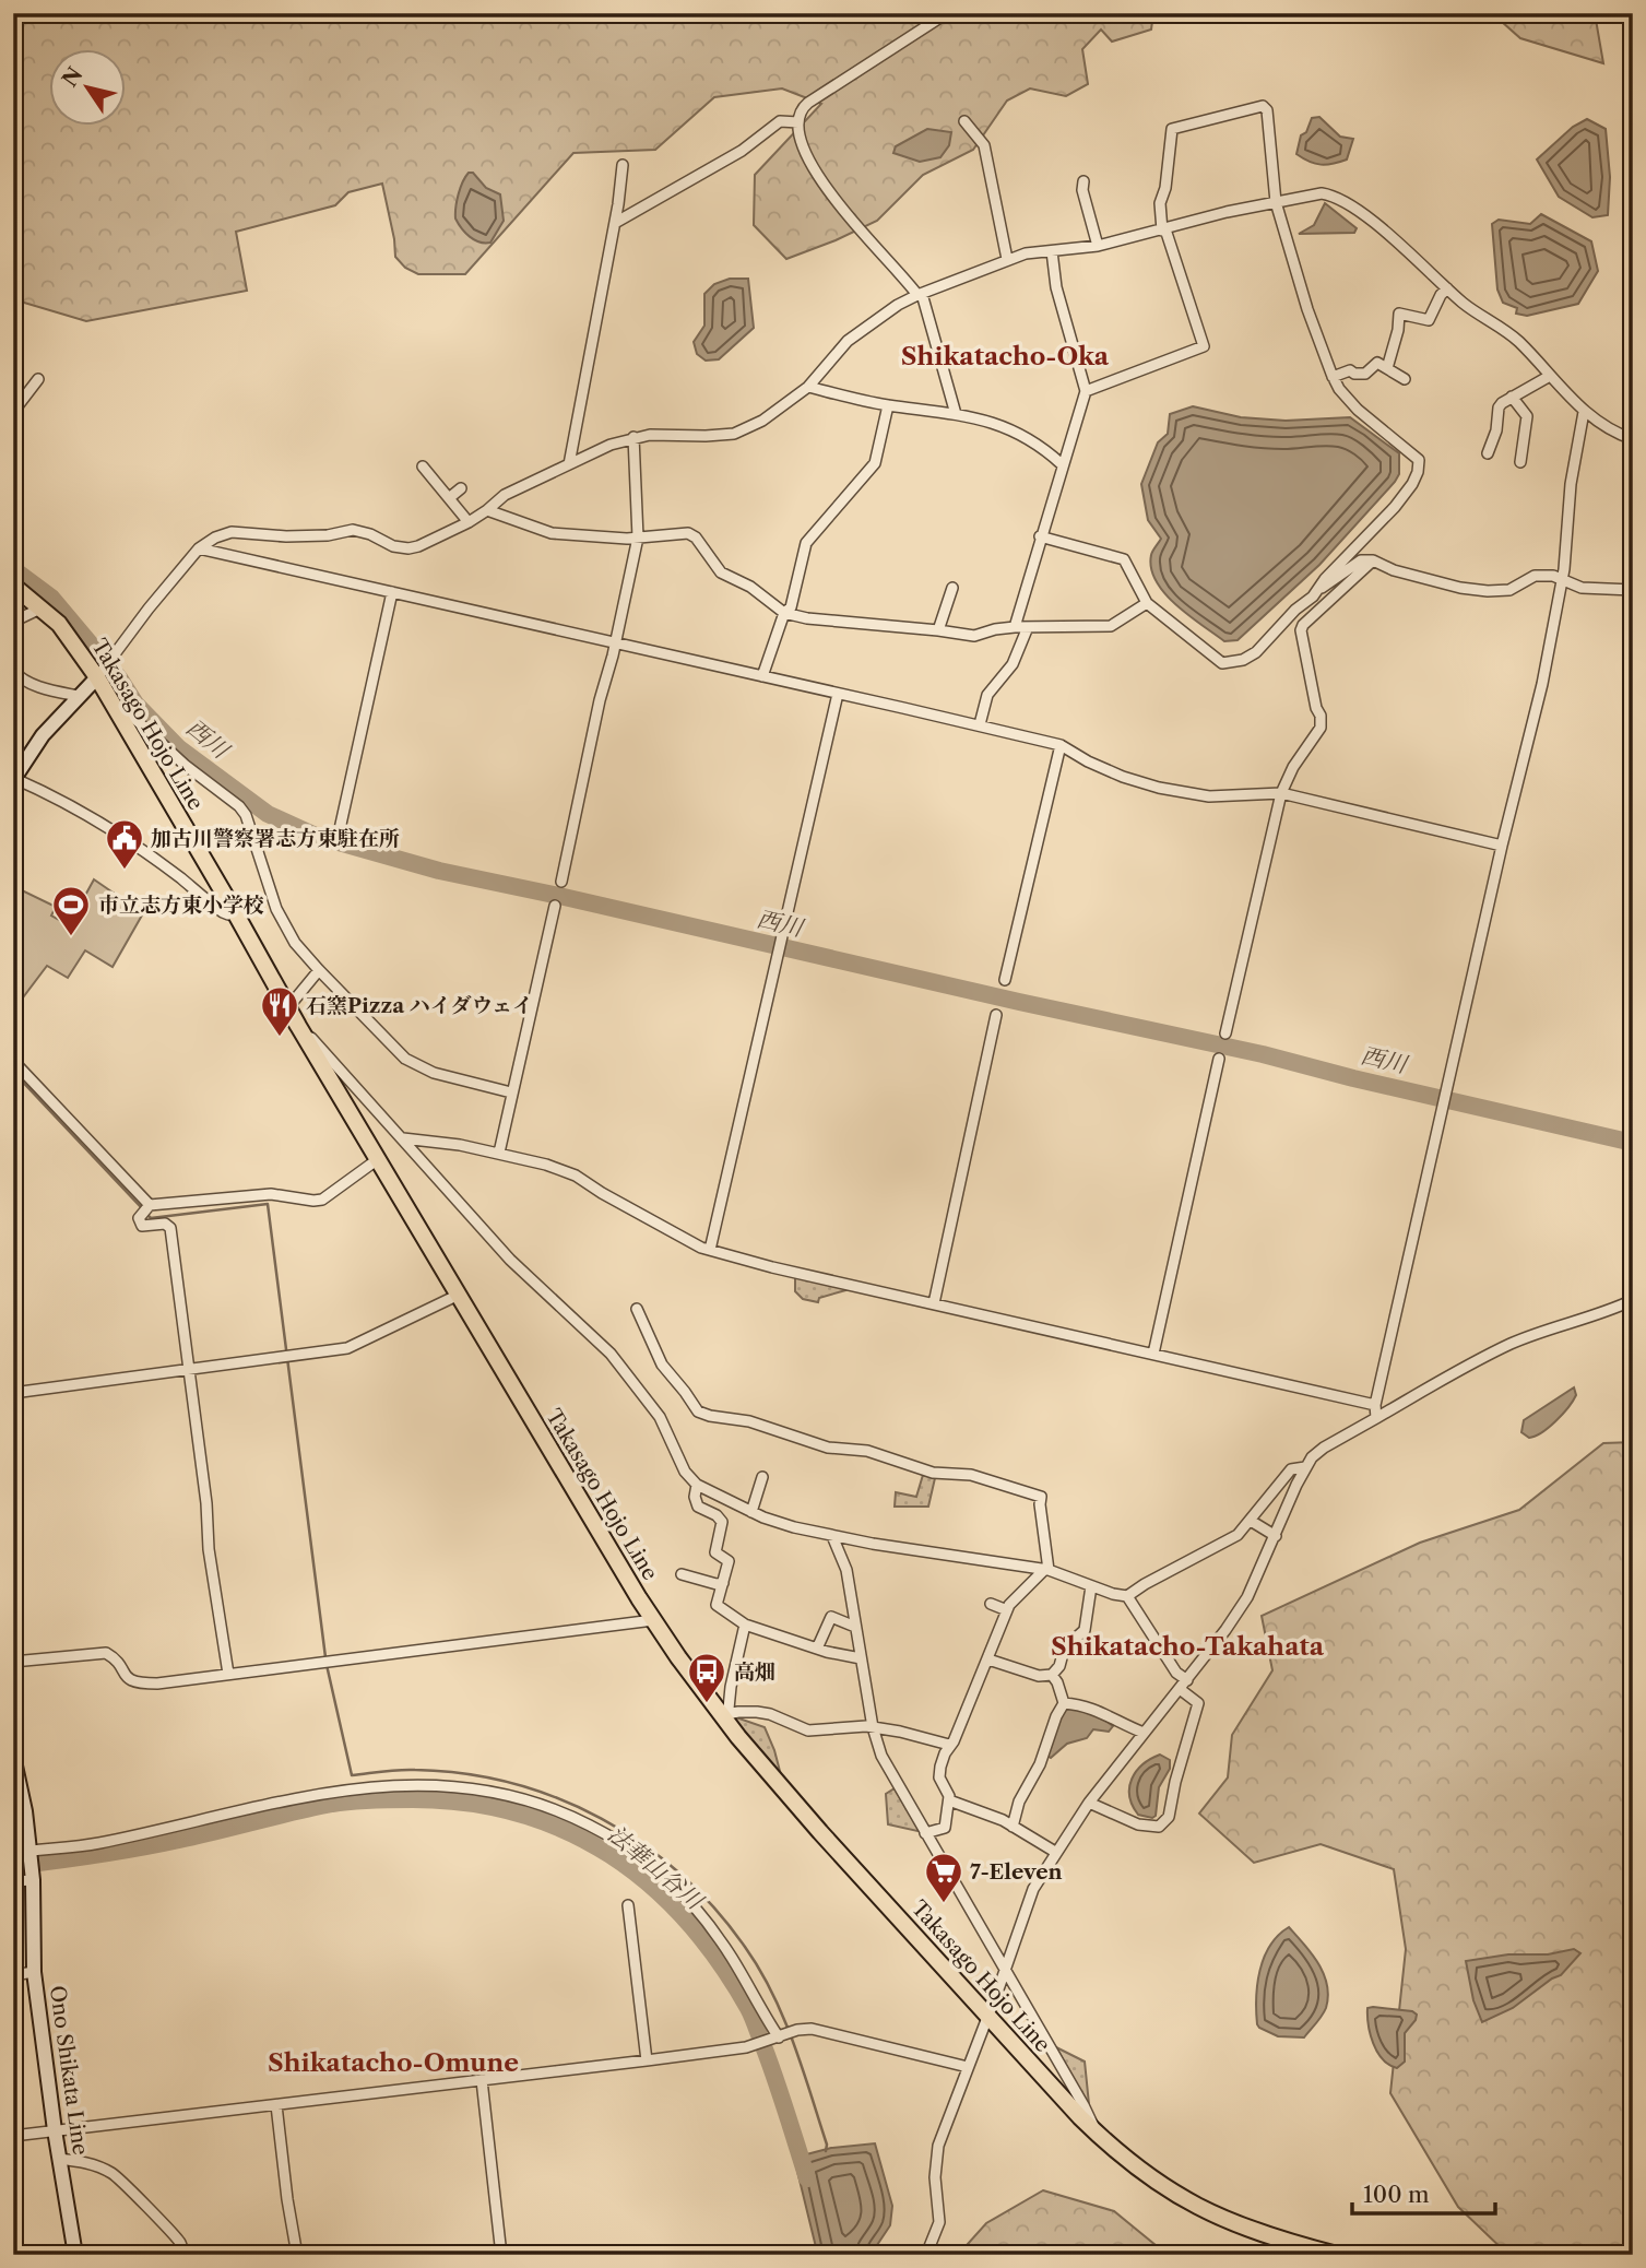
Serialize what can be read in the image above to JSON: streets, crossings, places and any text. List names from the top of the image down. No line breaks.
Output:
{"streets":{"main road":["Takasago Hojo Line","Ono Shikata Line"]},"districts":["Shikatacho-Oka","Shikatacho-Takahata","Shikatacho-Omune"],"water":["西川","法華山谷川"],"places":{"public building":["加古川警察署志方東駐在所"],"sports":["市立志方東小学校"],"restaurant":["石窯Pizza ハイダウェイ"],"bus stop":["高畑"],"supermarket":["7-Eleven"]},"scale_bar":"100 m","north":"top left"}
